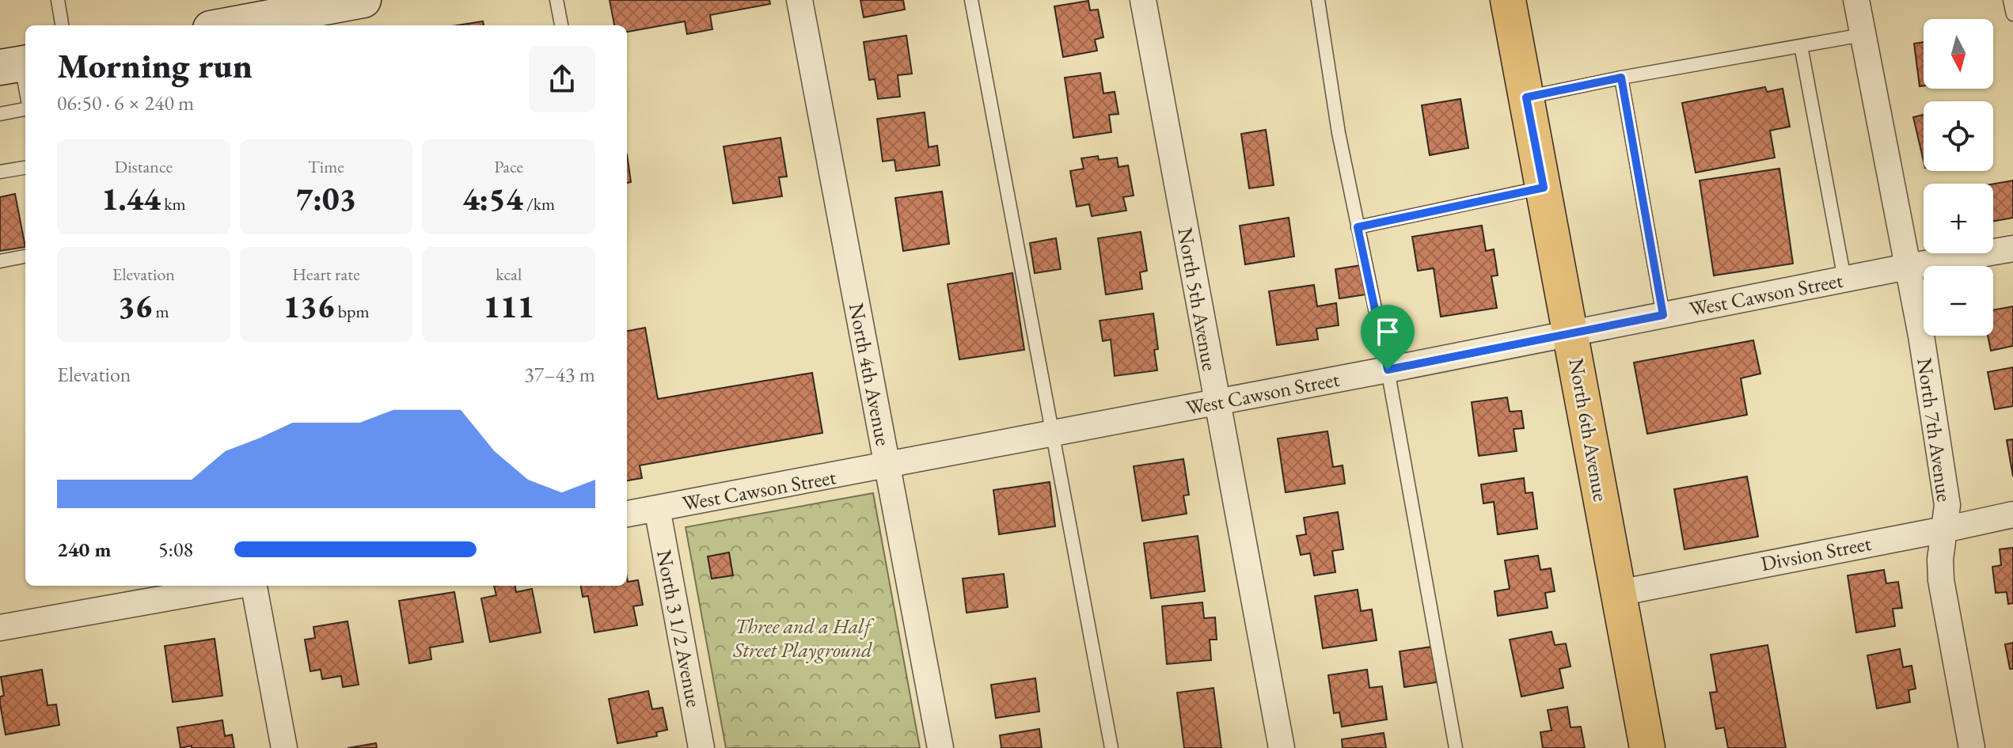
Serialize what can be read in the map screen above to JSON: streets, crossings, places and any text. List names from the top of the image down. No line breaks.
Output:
{"streets":{"main road":["North 6th Avenue"],"street":["West Cawson Street","North 5th Avenue","North 4th Avenue","North 7th Avenue","Divsion Street","North 3 1/2 Avenue"]},"crossings":[["West Cawson Street","North 5th Avenue"],["West Cawson Street","North 4th Avenue"],["West Cawson Street","North 6th Avenue"],["West Cawson Street","North 7th Avenue"],["West Cawson Street","North 3 1/2 Avenue"],["North 6th Avenue","Divsion Street"],["North 7th Avenue","Divsion Street"]],"parks":["Three and a Half Street Playground"],"north":"bottom","page":{"map_buttons":["+","−"],"heading":["Morning run","06:50 · 6 × 240 m"],"stats":[["Distance","1.44 km"],["Time","7:03"],["Pace","4:54 /km"],["Elevation","36 m"],["Heart rate","136 bpm"],["kcal","111"]],"chart":["Elevation","37–43 m"],"list":[{"name":"240 m","note":"5:08"}]}}
